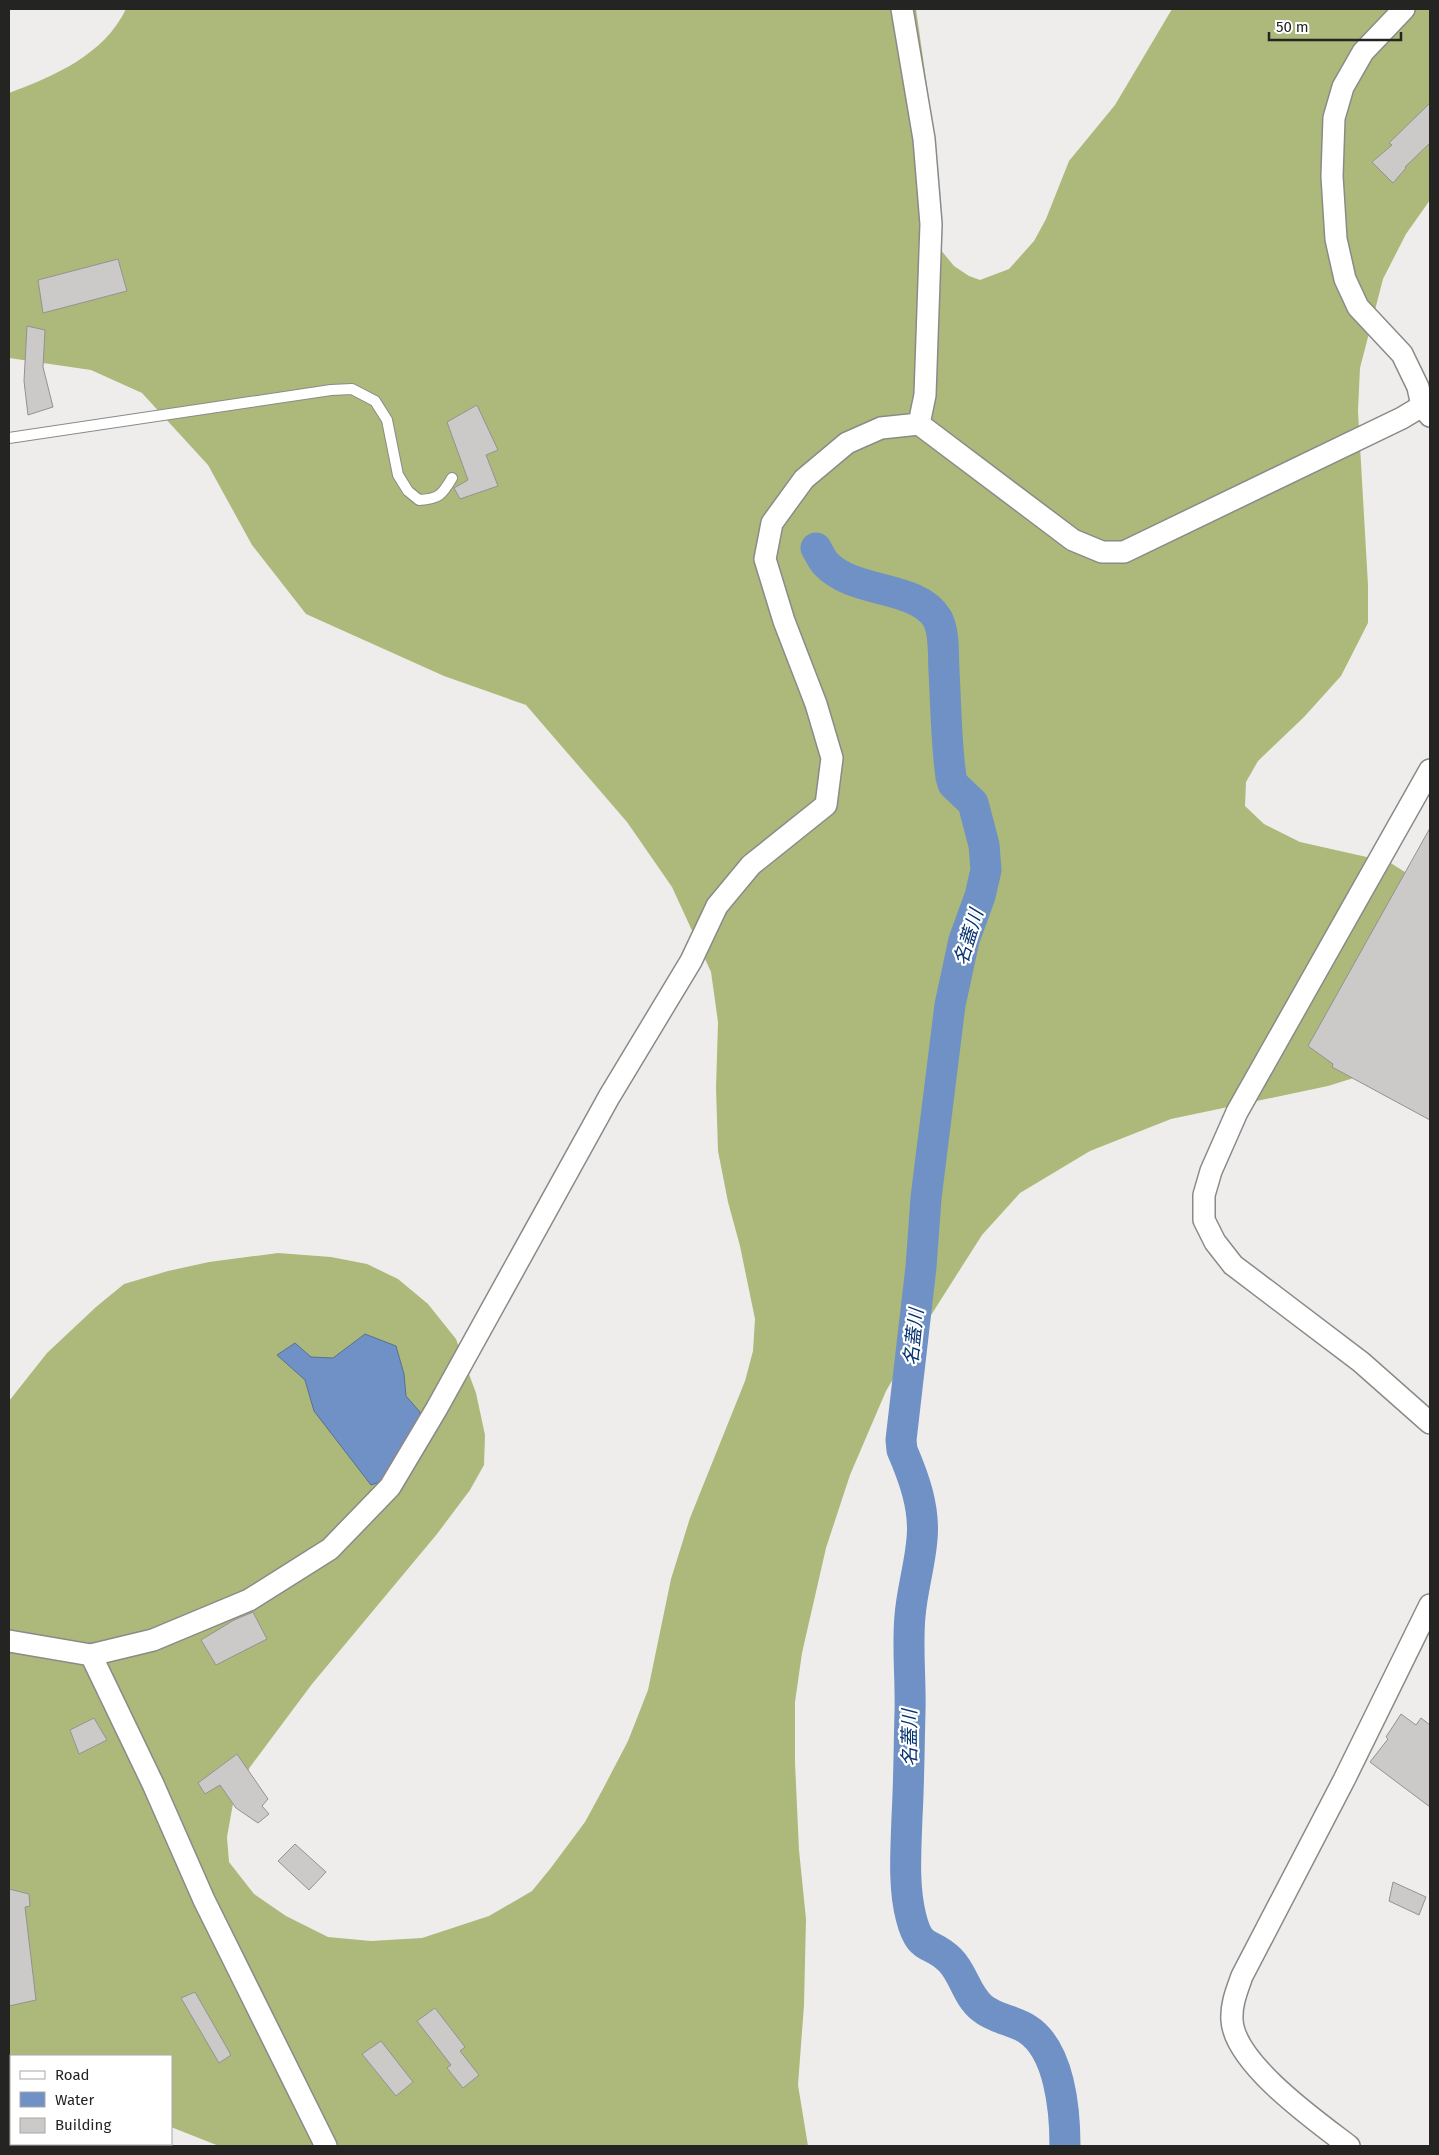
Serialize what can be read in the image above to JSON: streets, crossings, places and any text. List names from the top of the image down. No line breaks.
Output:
{"water":["名蓋川"],"legend":["Road","Water","Building"],"scale_bar":"50 m"}
